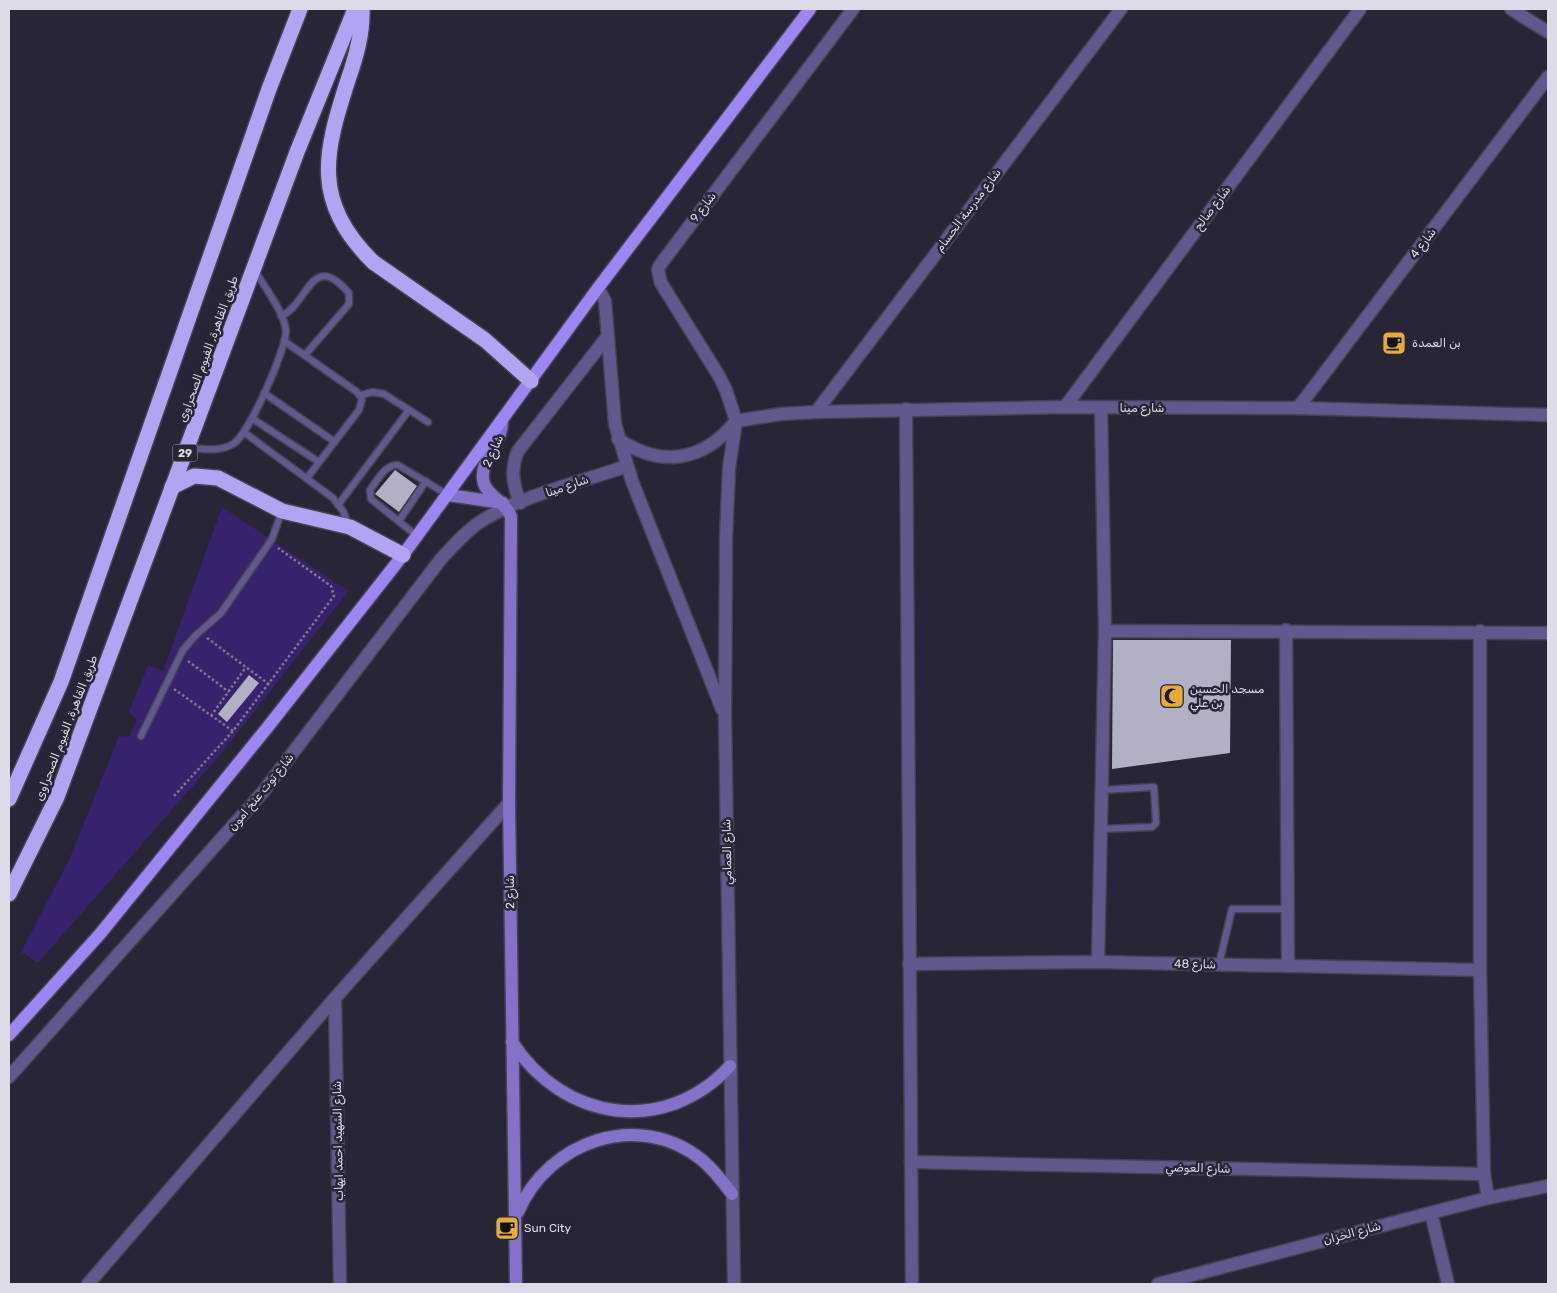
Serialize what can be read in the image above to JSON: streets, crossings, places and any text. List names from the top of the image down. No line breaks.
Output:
{"streets":{"highway":["طريق القاهرة, الفيوم الصحراوى","29"],"street":["شارع 9","شارع صالح","شارع مدرسة الحسام","شارع 4","شارع مينا","شارع 2","شارع توت عنخ امون","شارع العمامي","شارع 48","شارع الشهيد احمد ايهاب","شارع العوضي","شارع الخزان"]},"crossings":[["شارع 9","شارع مينا"],["شارع 9","شارع العمامي"],["شارع صالح","شارع مينا"],["شارع مدرسة الحسام","شارع مينا"],["شارع 4","شارع مينا"],["شارع مينا","شارع 2"],["شارع مينا","شارع توت عنخ امون"],["شارع مينا","شارع العمامي"],["شارع 2","شارع توت عنخ امون"]],"places":{"cafe":["بن العمدة","Sun City"],"mosque":["مسجد الحسين بن علي"]}}
